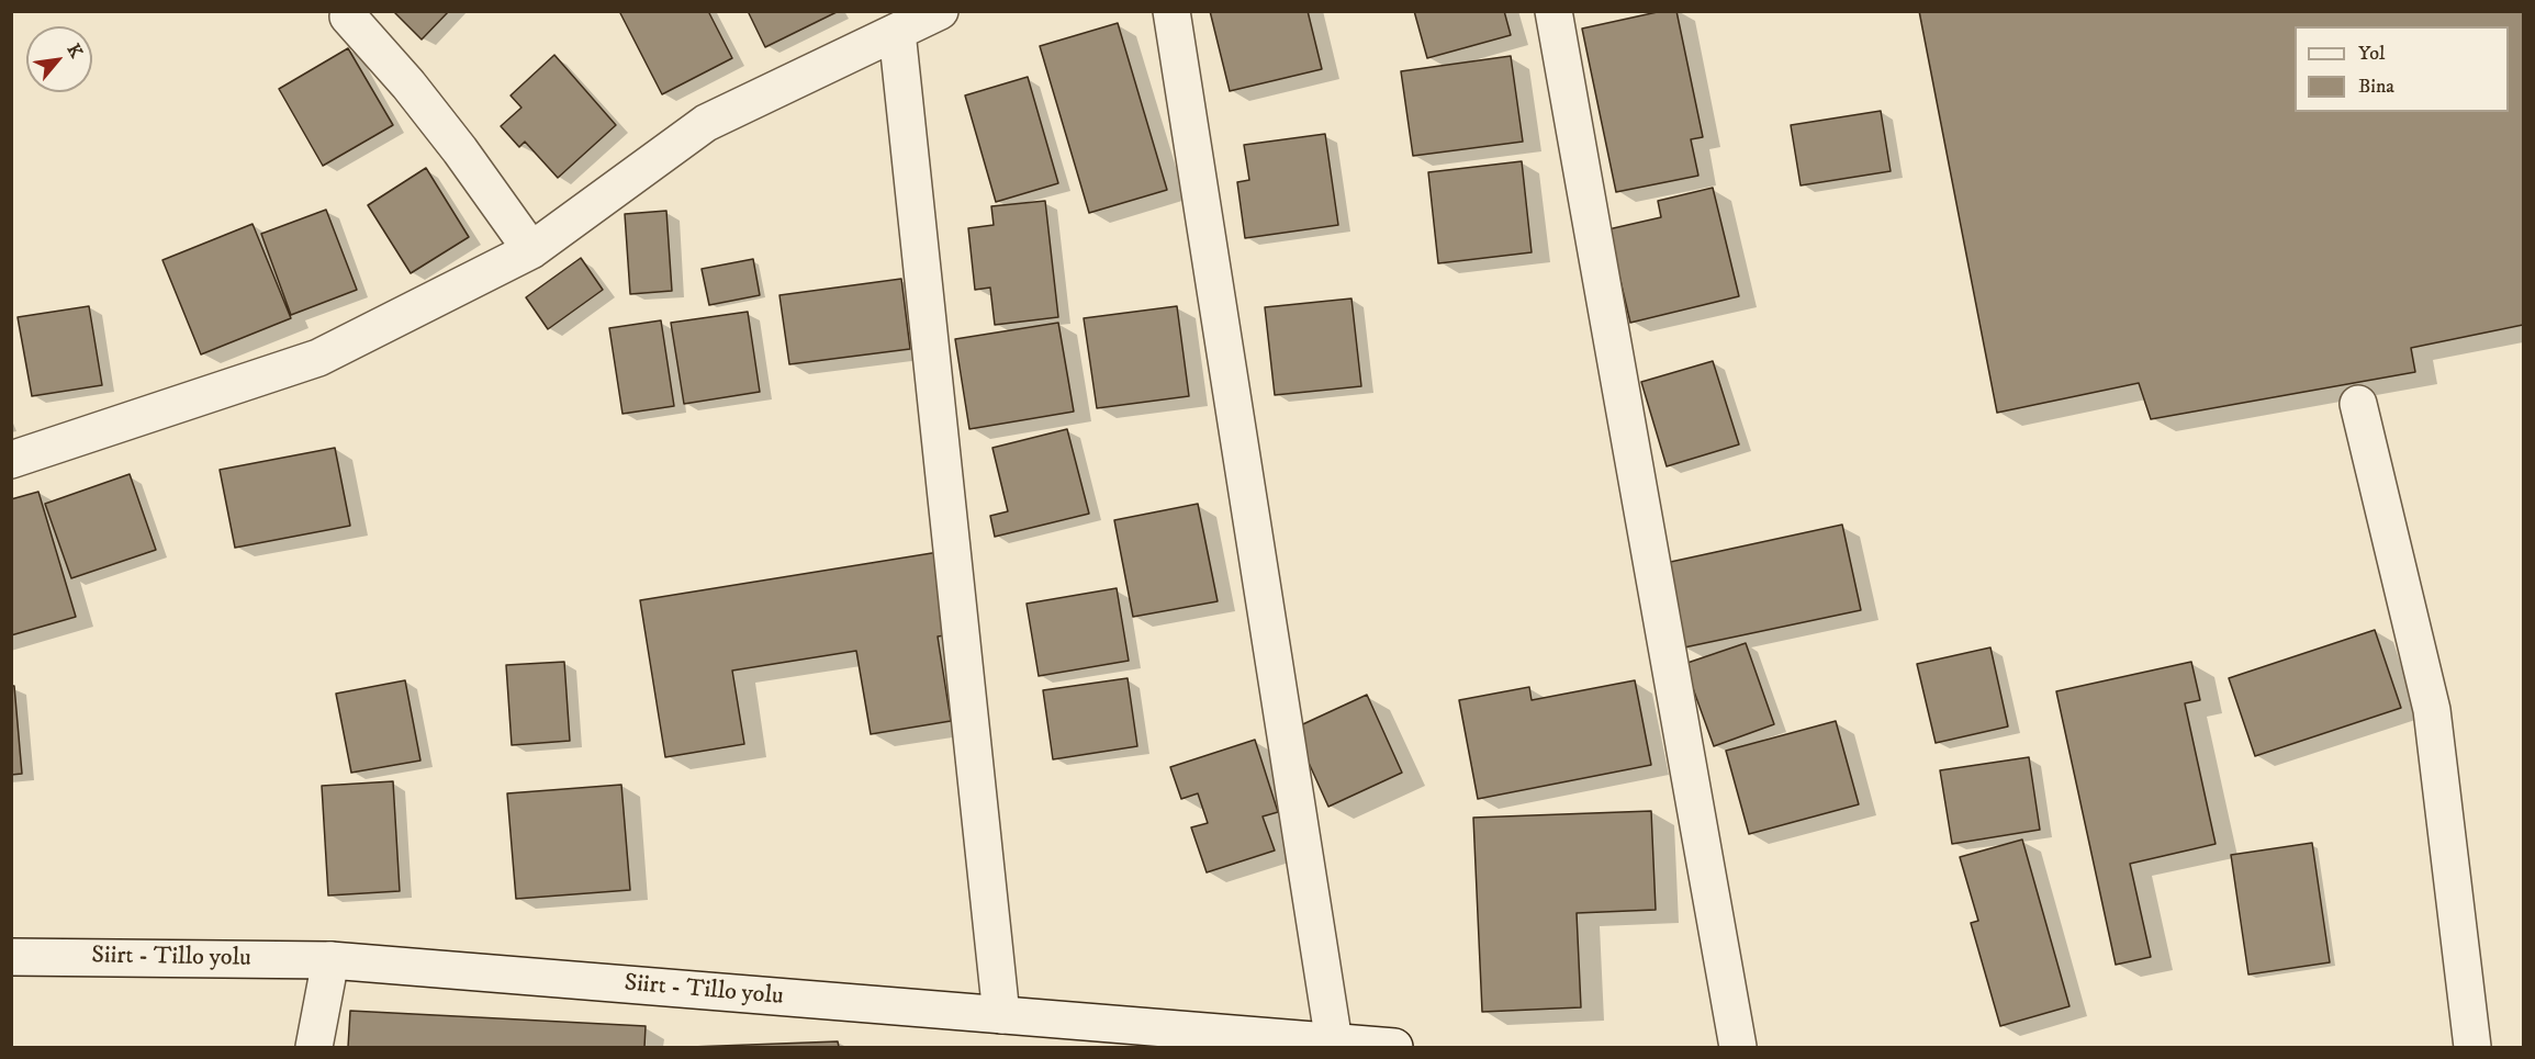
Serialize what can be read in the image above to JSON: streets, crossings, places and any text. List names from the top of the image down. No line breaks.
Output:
{"streets":{"street":["Siirt - Tillo yolu"]},"legend":["Yol","Bina"],"north":"top right"}
